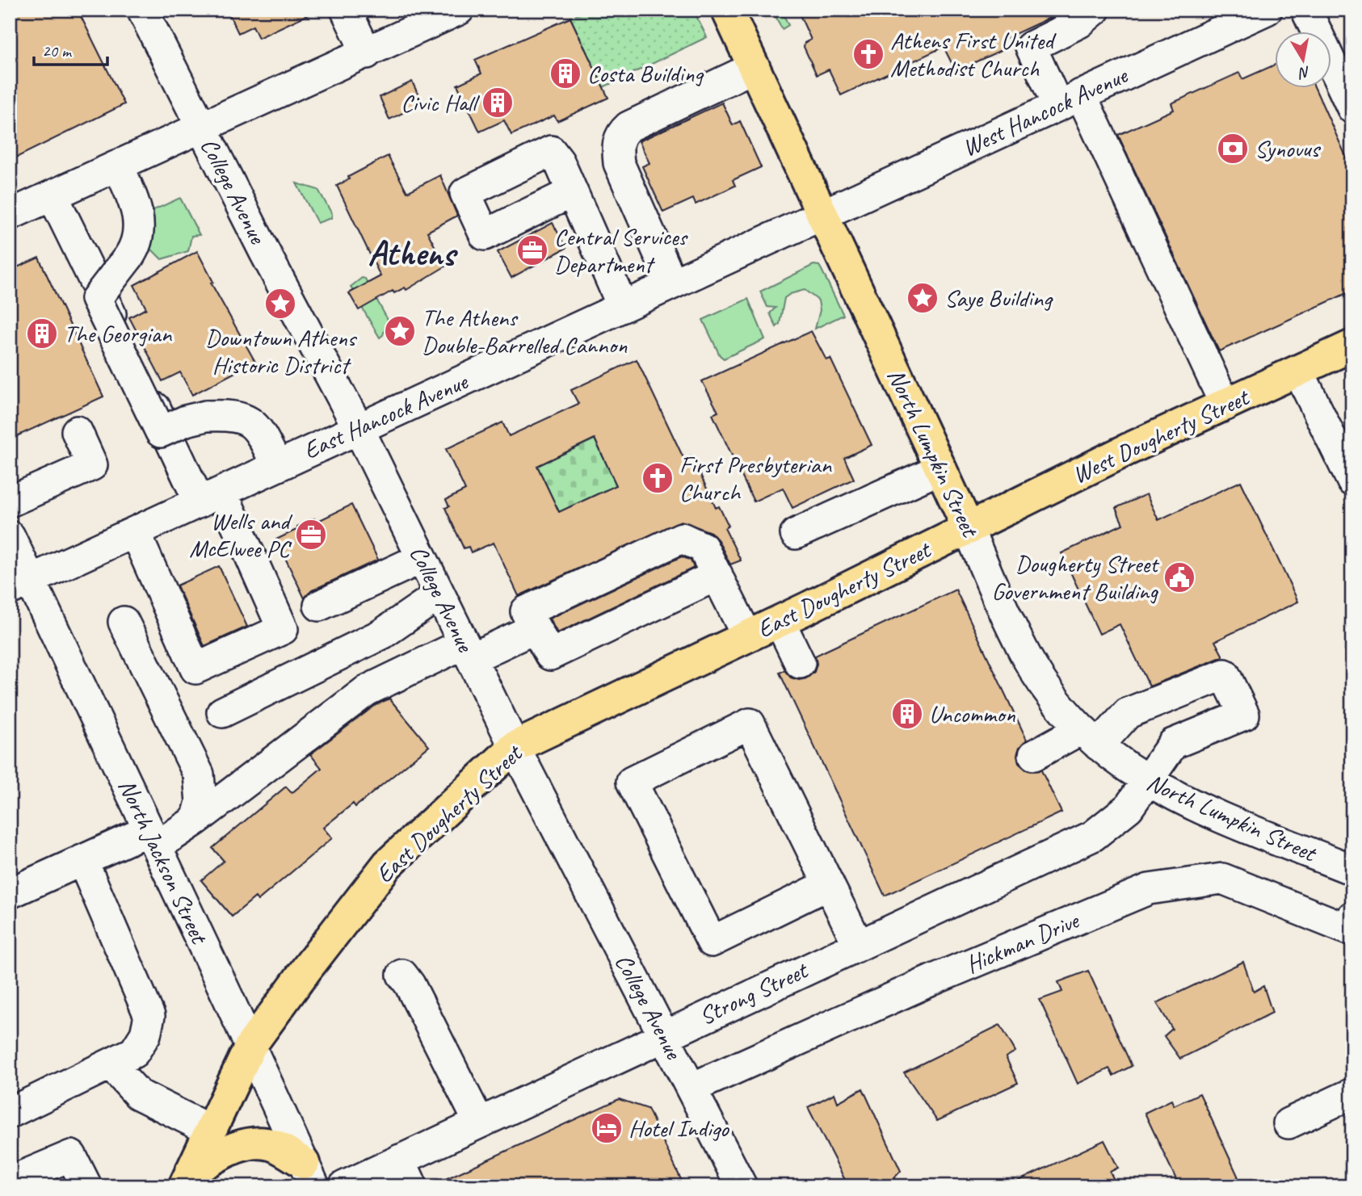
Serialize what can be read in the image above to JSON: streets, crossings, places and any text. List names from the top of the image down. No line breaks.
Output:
{"streets":{"main road":["West Dougherty Street","North Lumpkin Street","East Dougherty Street"],"street":["West Hancock Avenue","College Avenue","East Hancock Avenue","North Jackson Street","Hickman Drive","Strong Street"]},"crossings":[["West Hancock Avenue","East Hancock Avenue"],["West Hancock Avenue","North Lumpkin Street"],["College Avenue","East Hancock Avenue"],["College Avenue","East Dougherty Street"],["College Avenue","Hickman Drive"],["College Avenue","Strong Street"],["East Hancock Avenue","North Lumpkin Street"],["East Hancock Avenue","North Jackson Street"],["West Dougherty Street","North Lumpkin Street"],["West Dougherty Street","East Dougherty Street"],["North Lumpkin Street","East Dougherty Street"],["North Lumpkin Street","Strong Street"],["East Dougherty Street","North Jackson Street"]],"districts":["Athens"],"places":{"church":["Athens First United Methodist Church","First Presbyterian Church"],"building":["Costa Building","Civic Hall","The Georgian","Uncommon"],"bank":["Synovus"],"office":["Central Services Department","Wells and McElwee PC"],"place":["Saye Building","Downtown Athens Historic District","The Athens Double-Barrelled Cannon"],"public building":["Dougherty Street Government Building"],"hotel":["Hotel Indigo"]},"scale_bar":"20 m","north":"bottom"}
